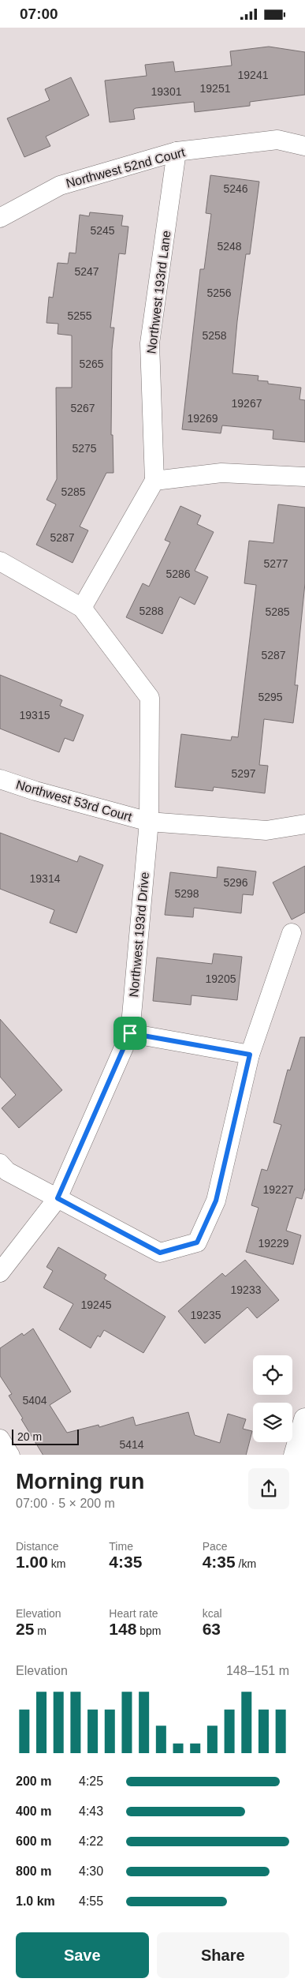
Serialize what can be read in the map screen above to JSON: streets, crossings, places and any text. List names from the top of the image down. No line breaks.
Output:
{"streets":{"street":["Northwest 52nd Court","Northwest 193rd Lane","Northwest 53rd Court","Northwest 193rd Drive"]},"crossings":[["Northwest 52nd Court","Northwest 193rd Lane"],["Northwest 53rd Court","Northwest 193rd Drive"]],"house_numbers":["19241","19251","19301","5246","5245","5248","5247","5256","5255","5258","5265","19267","5267","19269","5275","5285","5287","5277","5286","5288","5285","5287","5295","19315","5297","19314","5296","5298","19205","19227","19229","19233","19245","19235","5404","5414"],"scale_bar":"20 m","page":{"status":"07:00","scale":"20 m","heading":["Morning run","07:00 · 5 × 200 m"],"stats":[["Distance","1.00 km"],["Time","4:35"],["Pace","4:35 /km"],["Elevation","25 m"],["Heart rate","148 bpm"],["kcal","63"]],"chart":["Elevation","148–151 m"],"list":[{"name":"200 m","note":"4:25"},{"name":"400 m","note":"4:43"},{"name":"600 m","note":"4:22"},{"name":"800 m","note":"4:30"},{"name":"1.0 km","note":"4:55"}],"buttons":["Save","Share"]}}
